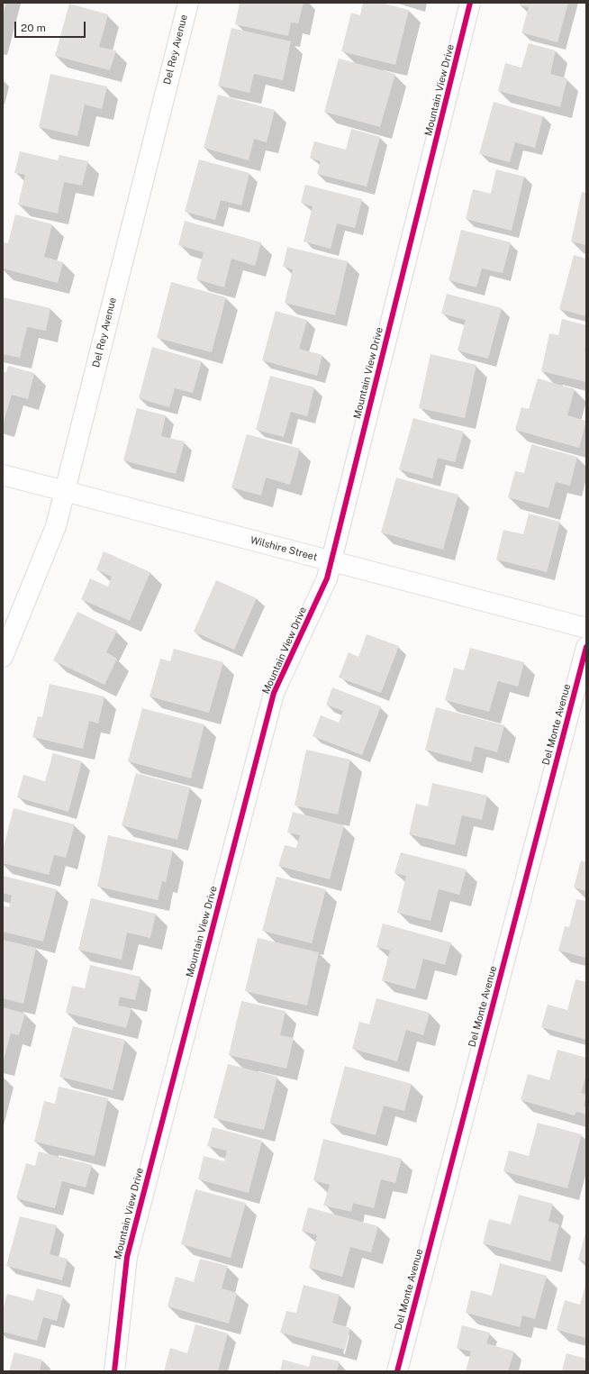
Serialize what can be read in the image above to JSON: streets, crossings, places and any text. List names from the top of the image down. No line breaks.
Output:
{"streets":{"street":["Del Rey Avenue","Mountain View Drive","Wilshire Street","Del Monte Avenue"]},"crossings":[["Del Rey Avenue","Wilshire Street"],["Mountain View Drive","Wilshire Street"]],"scale_bar":"20 m"}
